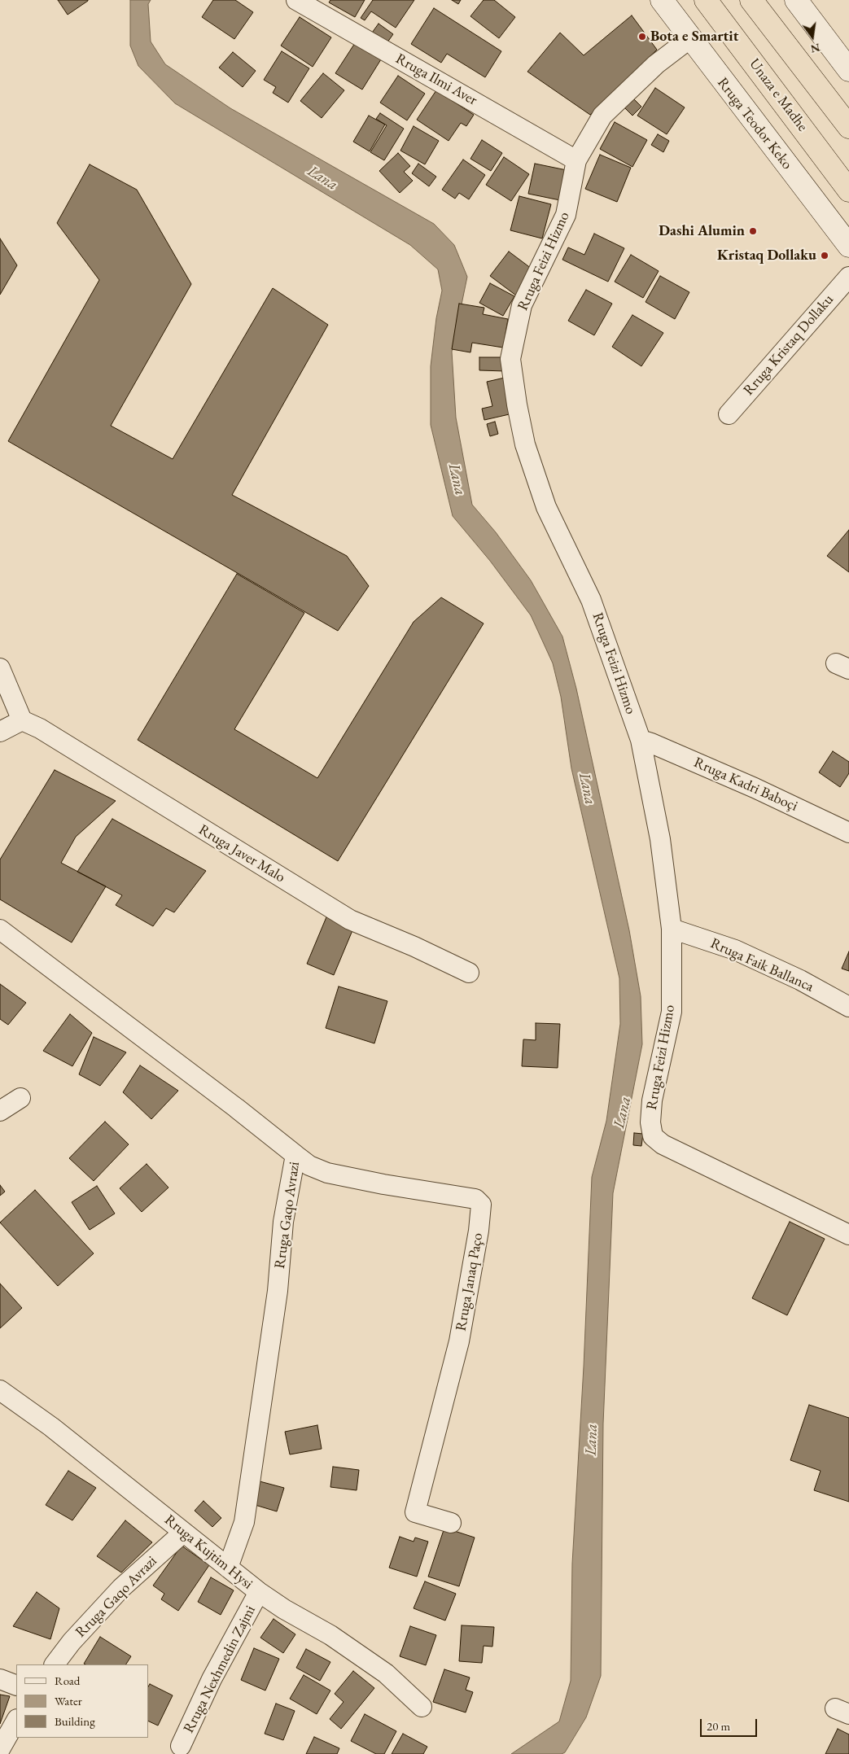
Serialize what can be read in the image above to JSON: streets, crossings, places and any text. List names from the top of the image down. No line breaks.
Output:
{"streets":{"highway":["Unaza e Madhe"],"main road":["Rruga Teodor Keko"],"street":["Rruga Ilmi Aver","Rruga Feizi Hizmo","Rruga Kristaq Dollaku","Rruga Kadri Baboçi","Rruga Javer Malo","Rruga Faik Ballanca","Rruga Gaqo Avrazi","Rruga Janaq Paço","Rruga Kujtim Hysi","Rruga Nexhmedin Zajmi"]},"crossings":[["Rruga Ilmi Aver","Rruga Feizi Hizmo"],["Rruga Teodor Keko","Rruga Feizi Hizmo"],["Rruga Feizi Hizmo","Rruga Kadri Baboçi"],["Rruga Feizi Hizmo","Rruga Faik Ballanca"],["Rruga Gaqo Avrazi","Rruga Janaq Paço"],["Rruga Gaqo Avrazi","Rruga Kujtim Hysi"],["Rruga Kujtim Hysi","Rruga Nexhmedin Zajmi"]],"water":["Lana"],"places":["Bota e Smartit","Dashi Alumin","Kristaq Dollaku"],"legend":["Road","Water","Building"],"scale_bar":"20 m","north":"bottom"}
